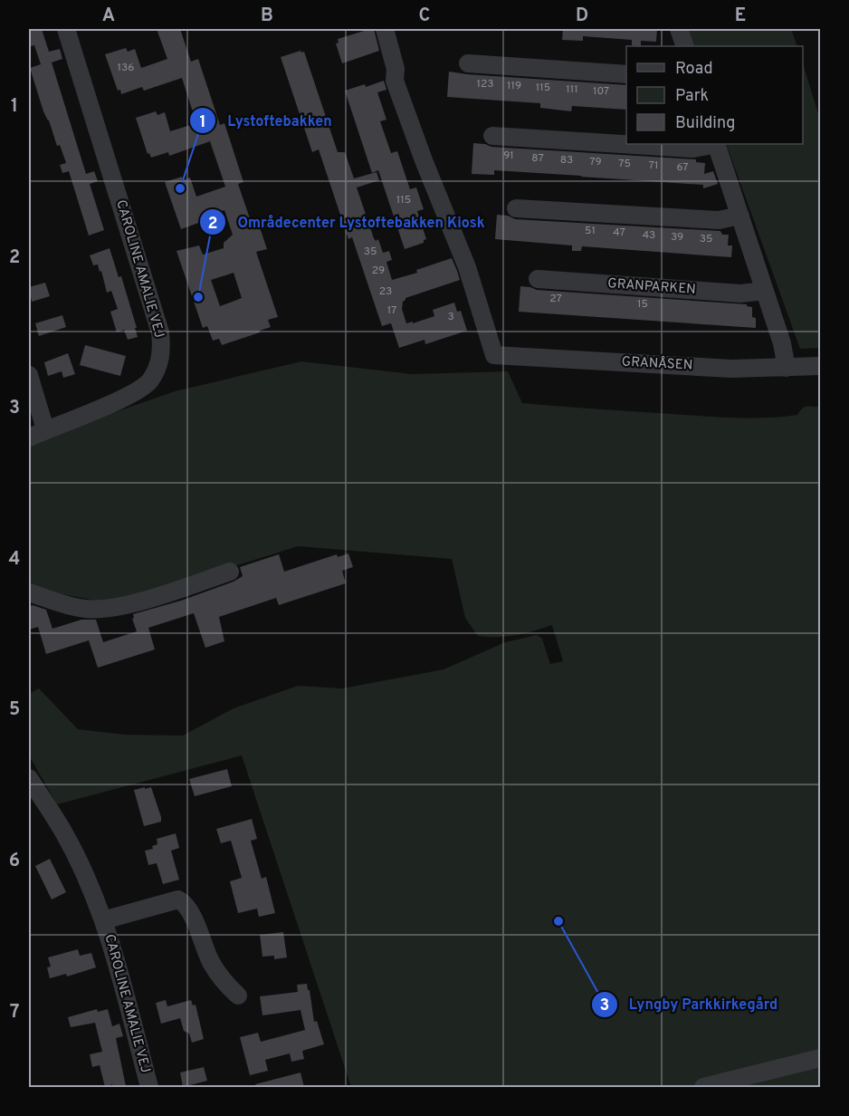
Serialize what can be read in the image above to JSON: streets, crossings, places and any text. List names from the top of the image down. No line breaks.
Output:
{"streets":{"street":["CAROLINE AMALIE VEJ","GRANPARKEN","GRANÅSEN"]},"places":["Lystoftebakken","Områdecenter Lystoftebakken Kiosk","Lyngby Parkkirkegård"],"house_numbers":["136","123","119","115","111","107","91","87","83","79","75","71","67","115","51","47","43","39","35","35","29","23","27","15","17","3"],"legend":["Road","Park","Building"],"grid":{"columns":["A","B","C","D","E"],"rows":["1","2","3","4","5","6","7"]}}
